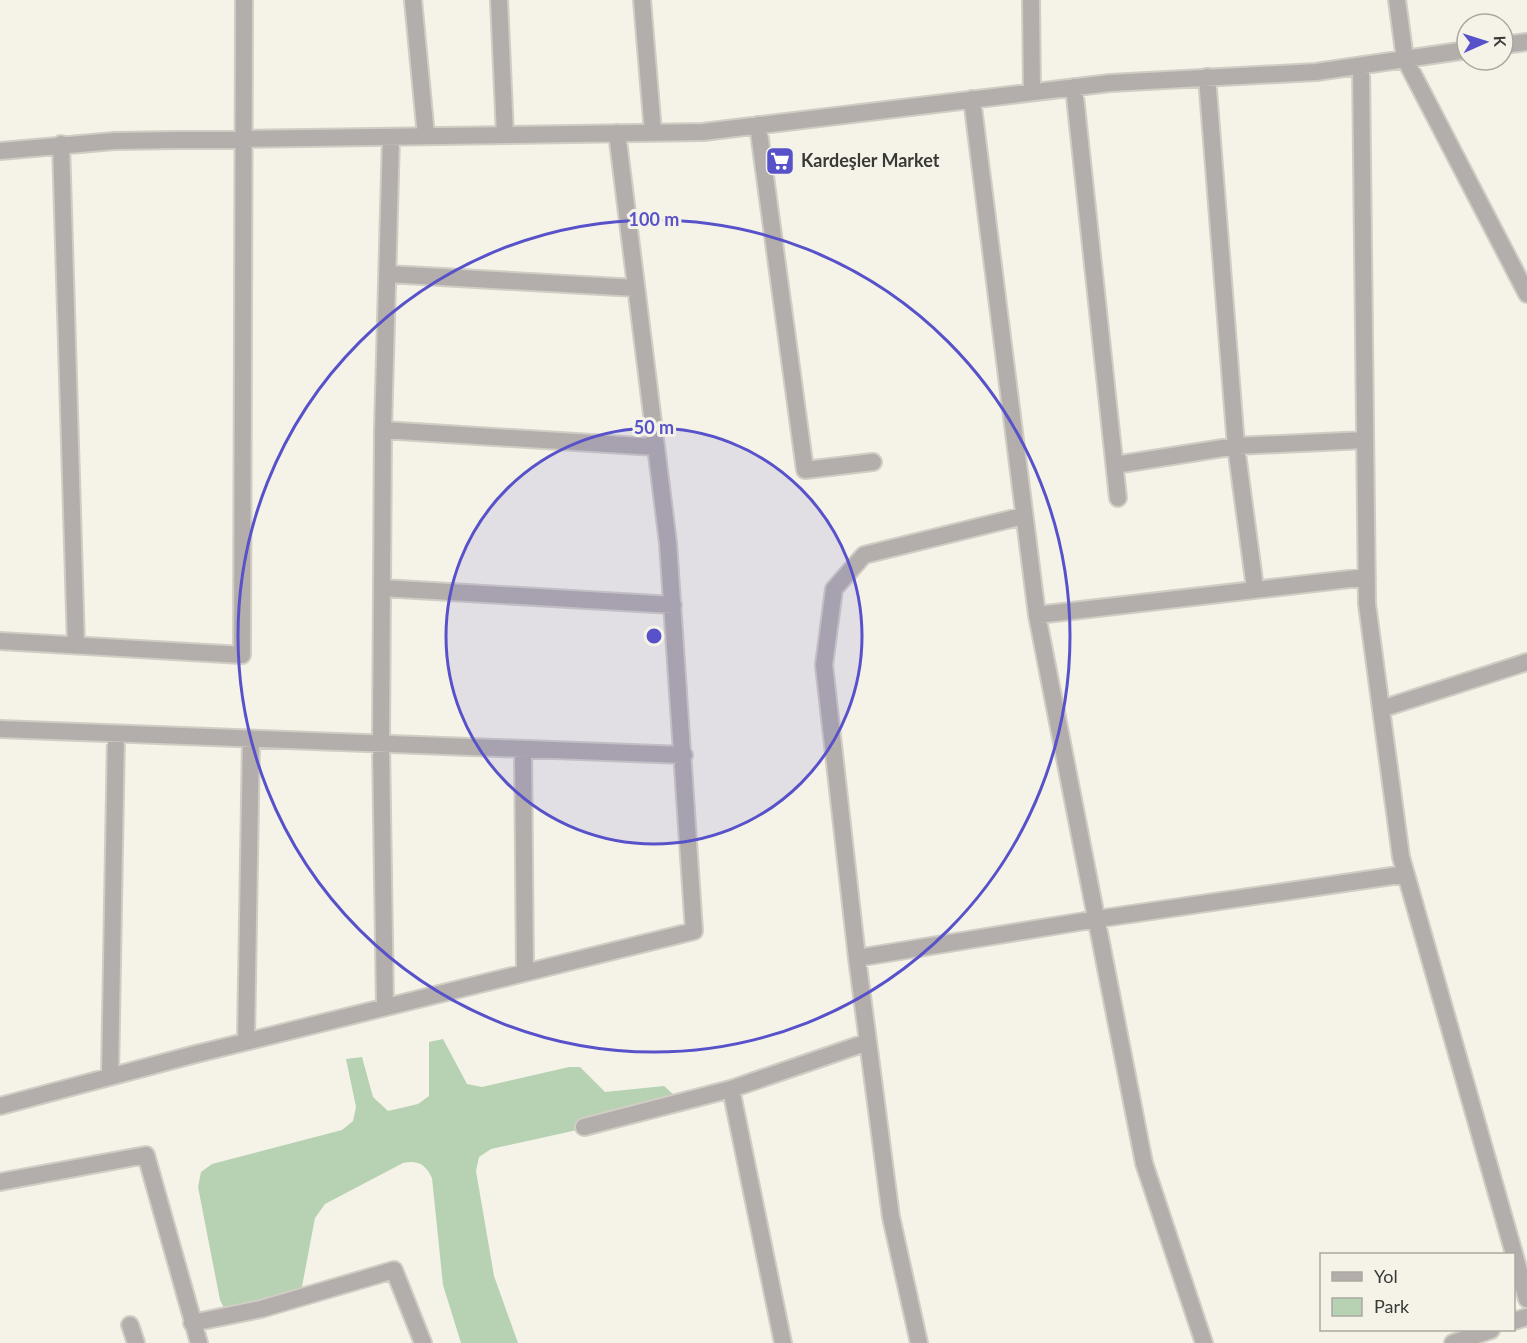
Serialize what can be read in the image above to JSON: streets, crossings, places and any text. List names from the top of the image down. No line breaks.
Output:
{"places":{"supermarket":["Kardeşler Market"]},"legend":["Yol","Park"],"north":"right","rings":["100 m","50 m"]}
